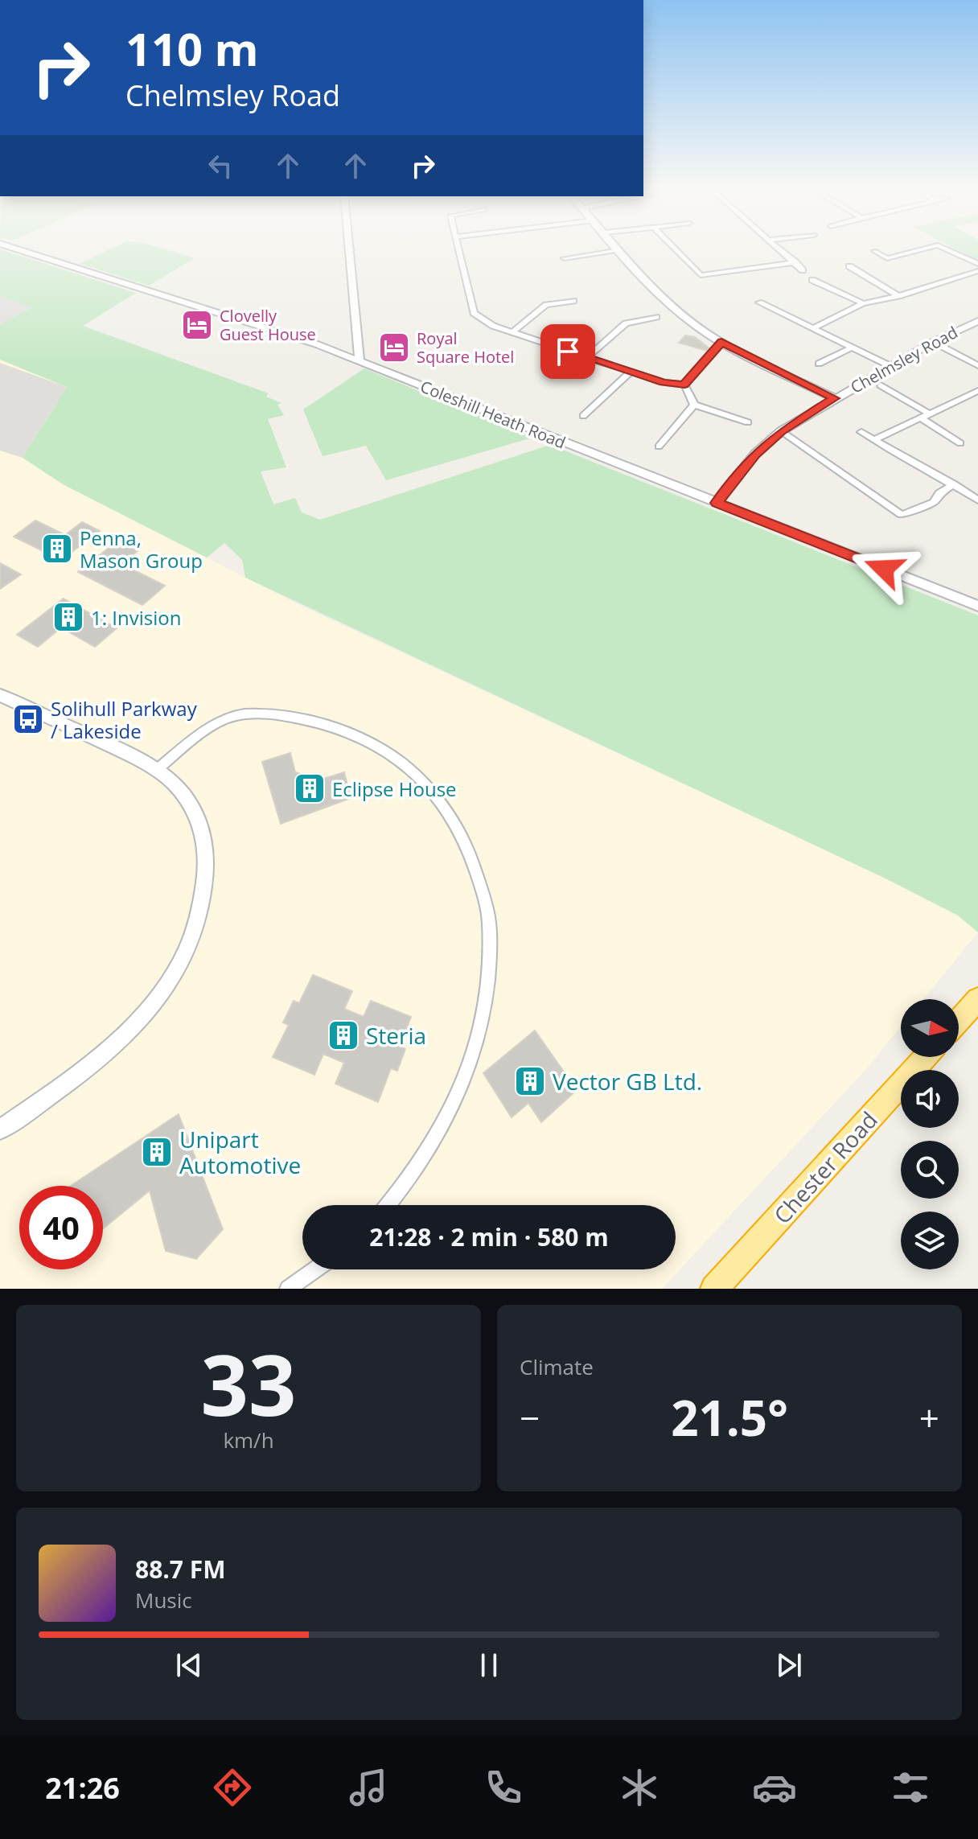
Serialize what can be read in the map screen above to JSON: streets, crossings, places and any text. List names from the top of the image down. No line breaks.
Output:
{"streets":{"highway":["Chester Road"],"street":["Chelmsley Road","Coleshill Heath Road"]},"crossings":[["Chelmsley Road","Coleshill Heath Road"]],"places":{"hotel":["Clovelly Guest House","Royal Square Hotel"],"building":["Penna, Mason Group","1: Invision","Eclipse House","Steria","Vector GB Ltd.","Unipart Automotive"],"bus stop":["Solihull Parkway / Lakeside"]},"north":"right","page":{"turn":["110 m","Chelmsley Road"],"limit":"40","trip":"21:28 · 2 min · 580 m","tile":[["33","km/h"],"Climate"],"heat":["−","21.5°","+"],"song":["88.7 FM","Music"],"tabs":"21:26"}}
